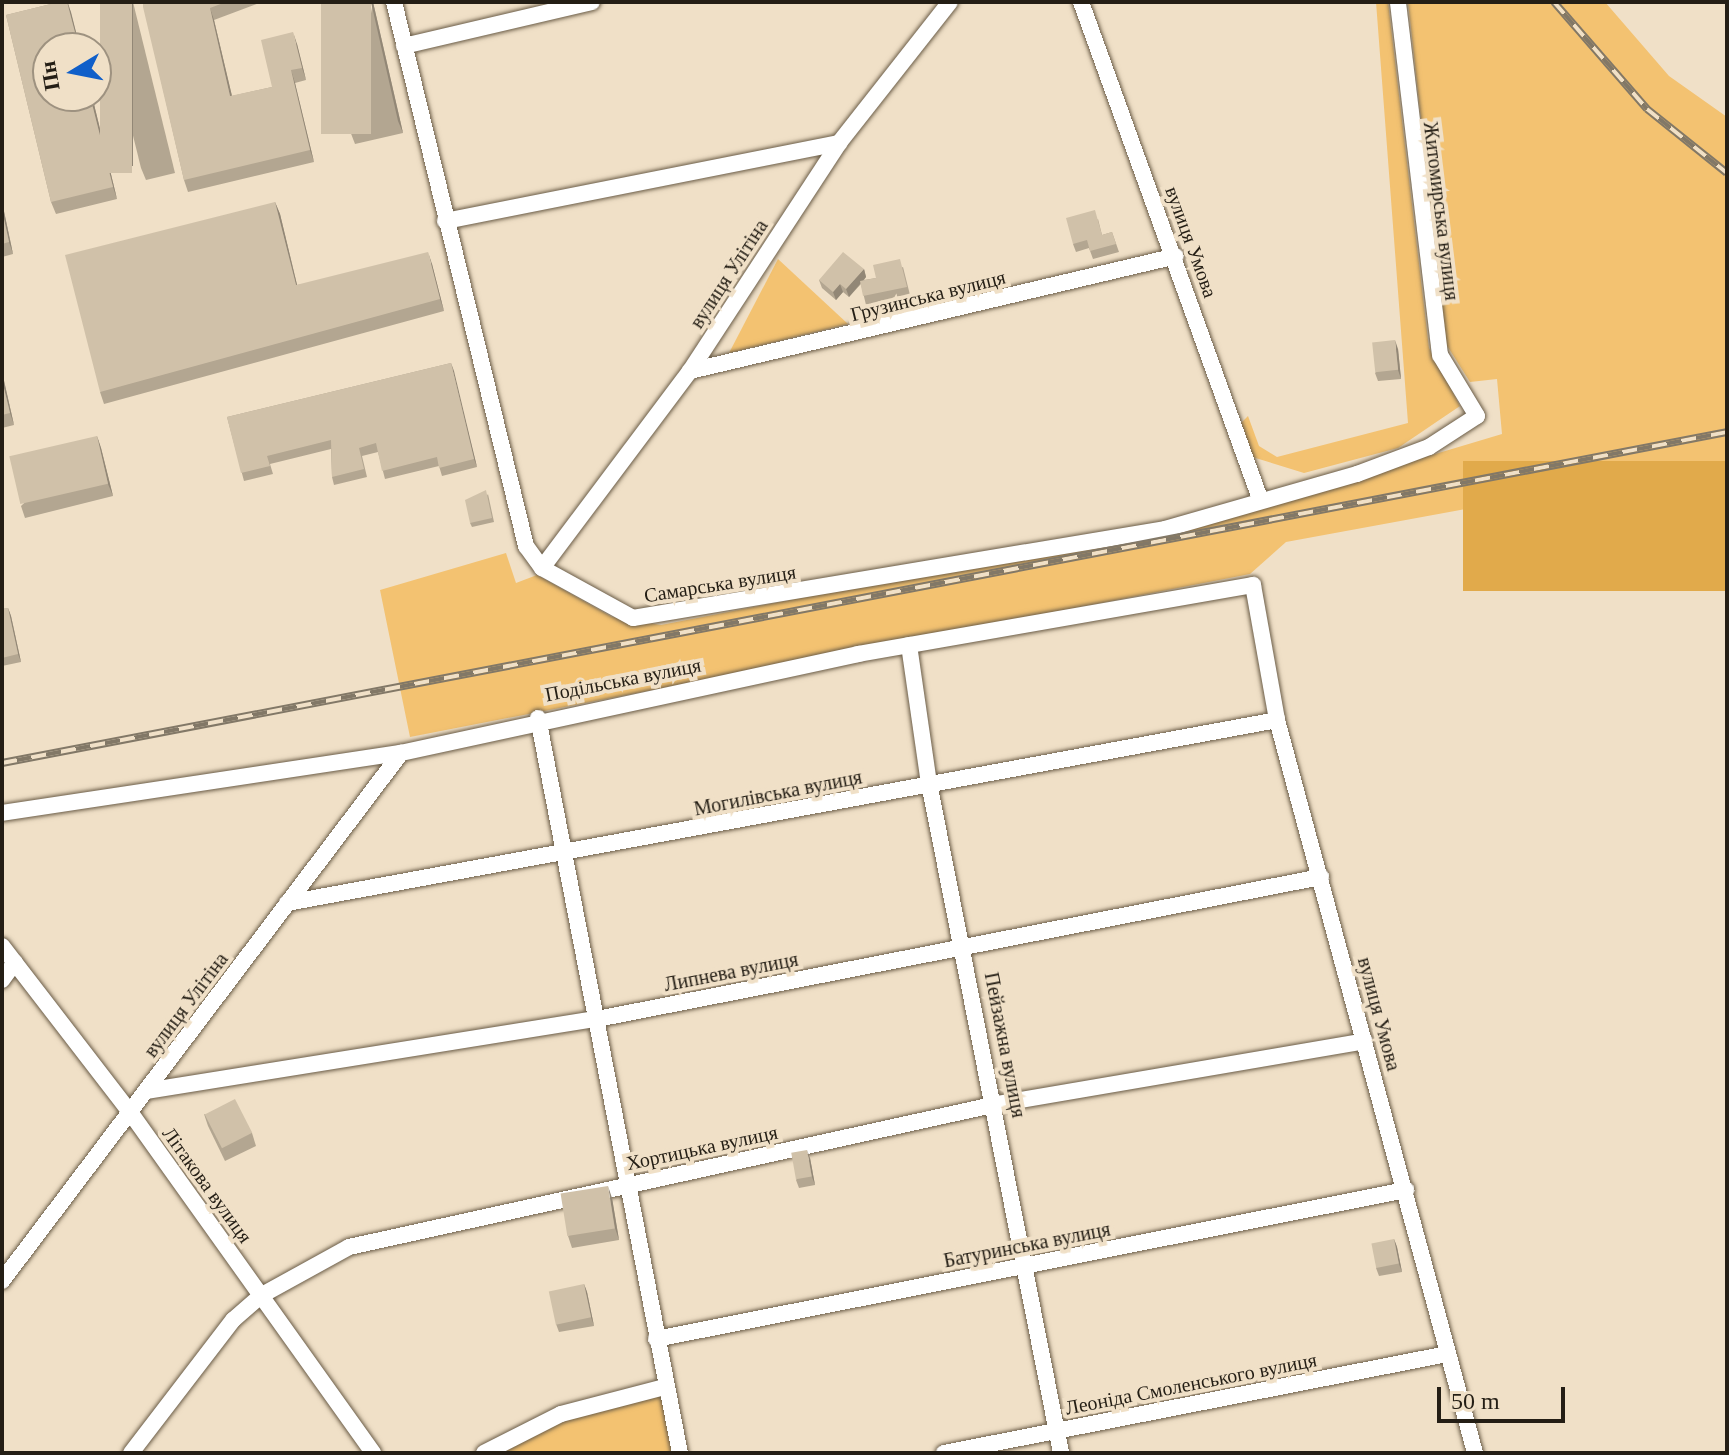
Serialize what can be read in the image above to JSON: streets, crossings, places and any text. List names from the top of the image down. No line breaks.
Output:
{"streets":{"street":["Житомирська вулиця","вулиця Умова","вулиця Улітіна","Грузинська вулиця","Самарська вулиця","Подільська вулиця","Могилівська вулиця","Липнева вулиця","Пейзажна вулиця","Хортицька вулиця","Літакова вулиця","Батуринська вулиця","Леоніда Смоленського вулиця"]},"crossings":[["Житомирська вулиця","Самарська вулиця"],["вулиця Умова","Грузинська вулиця"],["вулиця Умова","Самарська вулиця"],["вулиця Умова","Подільська вулиця"],["вулиця Умова","Могилівська вулиця"],["вулиця Умова","Липнева вулиця"],["вулиця Умова","Хортицька вулиця"],["вулиця Умова","Батуринська вулиця"],["вулиця Умова","Леоніда Смоленського вулиця"],["вулиця Улітіна","Грузинська вулиця"],["вулиця Улітіна","Самарська вулиця"],["вулиця Улітіна","Подільська вулиця"],["вулиця Улітіна","Могилівська вулиця"],["вулиця Улітіна","Липнева вулиця"],["вулиця Улітіна","Літакова вулиця"],["Подільська вулиця","Пейзажна вулиця"],["Могилівська вулиця","Пейзажна вулиця"],["Липнева вулиця","Пейзажна вулиця"],["Пейзажна вулиця","Хортицька вулиця"],["Пейзажна вулиця","Батуринська вулиця"],["Пейзажна вулиця","Леоніда Смоленського вулиця"],["Хортицька вулиця","Літакова вулиця"]],"scale_bar":"50 m","north":"left"}
